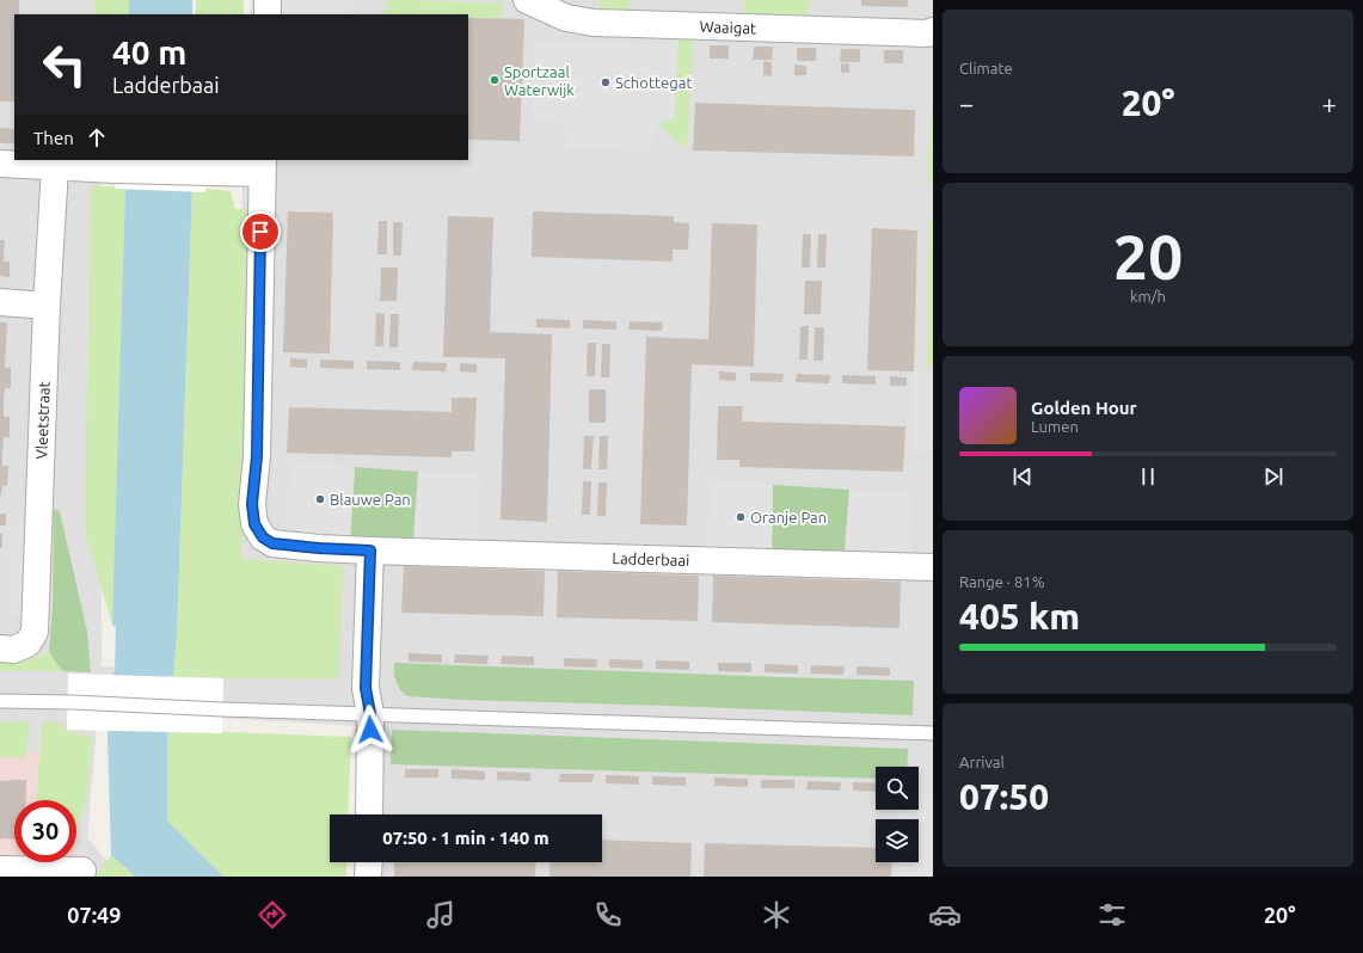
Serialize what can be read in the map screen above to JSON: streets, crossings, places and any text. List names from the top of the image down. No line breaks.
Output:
{"streets":{"street":["Waaigat","Vleetstraat","Ladderbaai"]},"places":["Sportzaal Waterwijk","Schottegat","Blauwe Pan","Oranje Pan"],"page":{"tile":["Climate",["20","km/h"],["Range · 81%","405 km"],["Arrival","07:50"]],"turn":["40 m","Ladderbaai"],"heat":["−","20°","+"],"then":"Then","song":["Golden Hour","Lumen"],"limit":"30","trip":"07:50 · 1 min · 140 m","tabs":["07:49","20°"]}}
